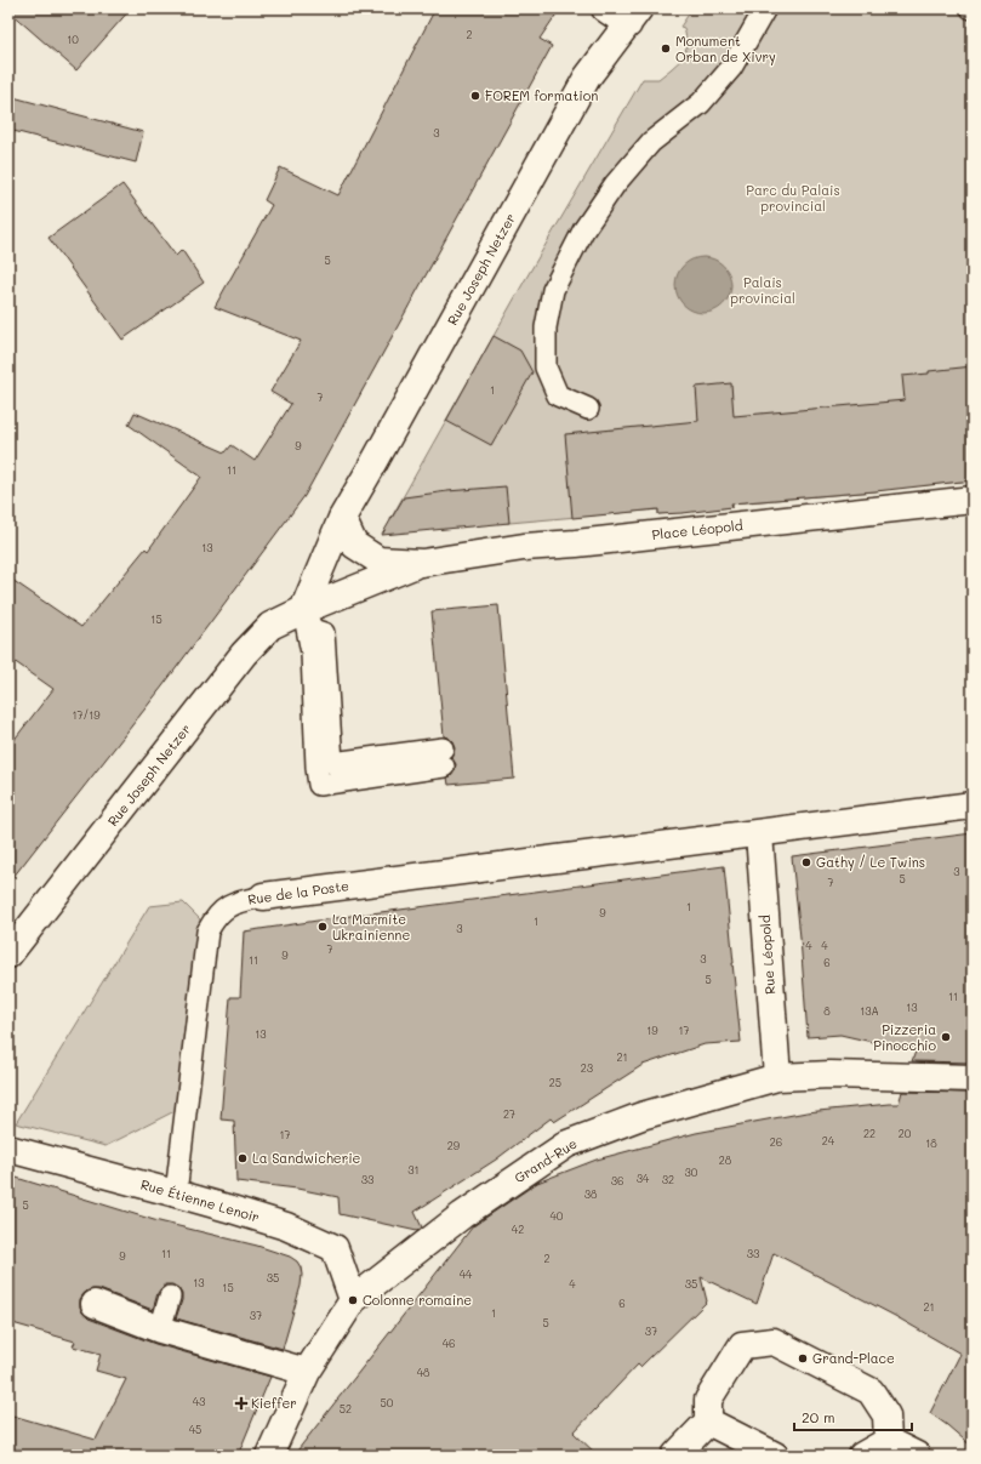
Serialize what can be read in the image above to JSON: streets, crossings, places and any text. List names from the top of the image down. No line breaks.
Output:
{"streets":{"street":["Rue Joseph Netzer","Place Léopold","Rue de la Poste","Rue Léopold","Grand-Rue","Rue Étienne Lenoir"]},"crossings":[["Rue Joseph Netzer","Place Léopold"],["Rue de la Poste","Rue Léopold"],["Rue de la Poste","Rue Étienne Lenoir"],["Rue Léopold","Grand-Rue"],["Grand-Rue","Rue Étienne Lenoir"]],"parks":["Parc du Palais provincial","Palais provincial"],"places":{"other":["Monument Orban de Xivry","FOREM formation","Gathy / Le Twins","La Marmite Ukrainienne","Pizzeria Pinocchio","La Sandwicherie","Colonne romaine","Grand-Place"],"health":["Kieffer"]},"house_numbers":["2","10","3","5","1","7","9","11","13","15","17/19","3","5","7","1","9","1","3","4","4","7","9","3","11","6","5","11","13","8","13A","19","17","13","21","23","25","27","22","20","17","24","26","18","29","28","31","30","34","33","32","36","38","5","40","42","11","33","9","2","44","35","13","4","35","15","6","21","1","37","5","37","46","48","43","50","52","45"],"scale_bar":"20 m"}
